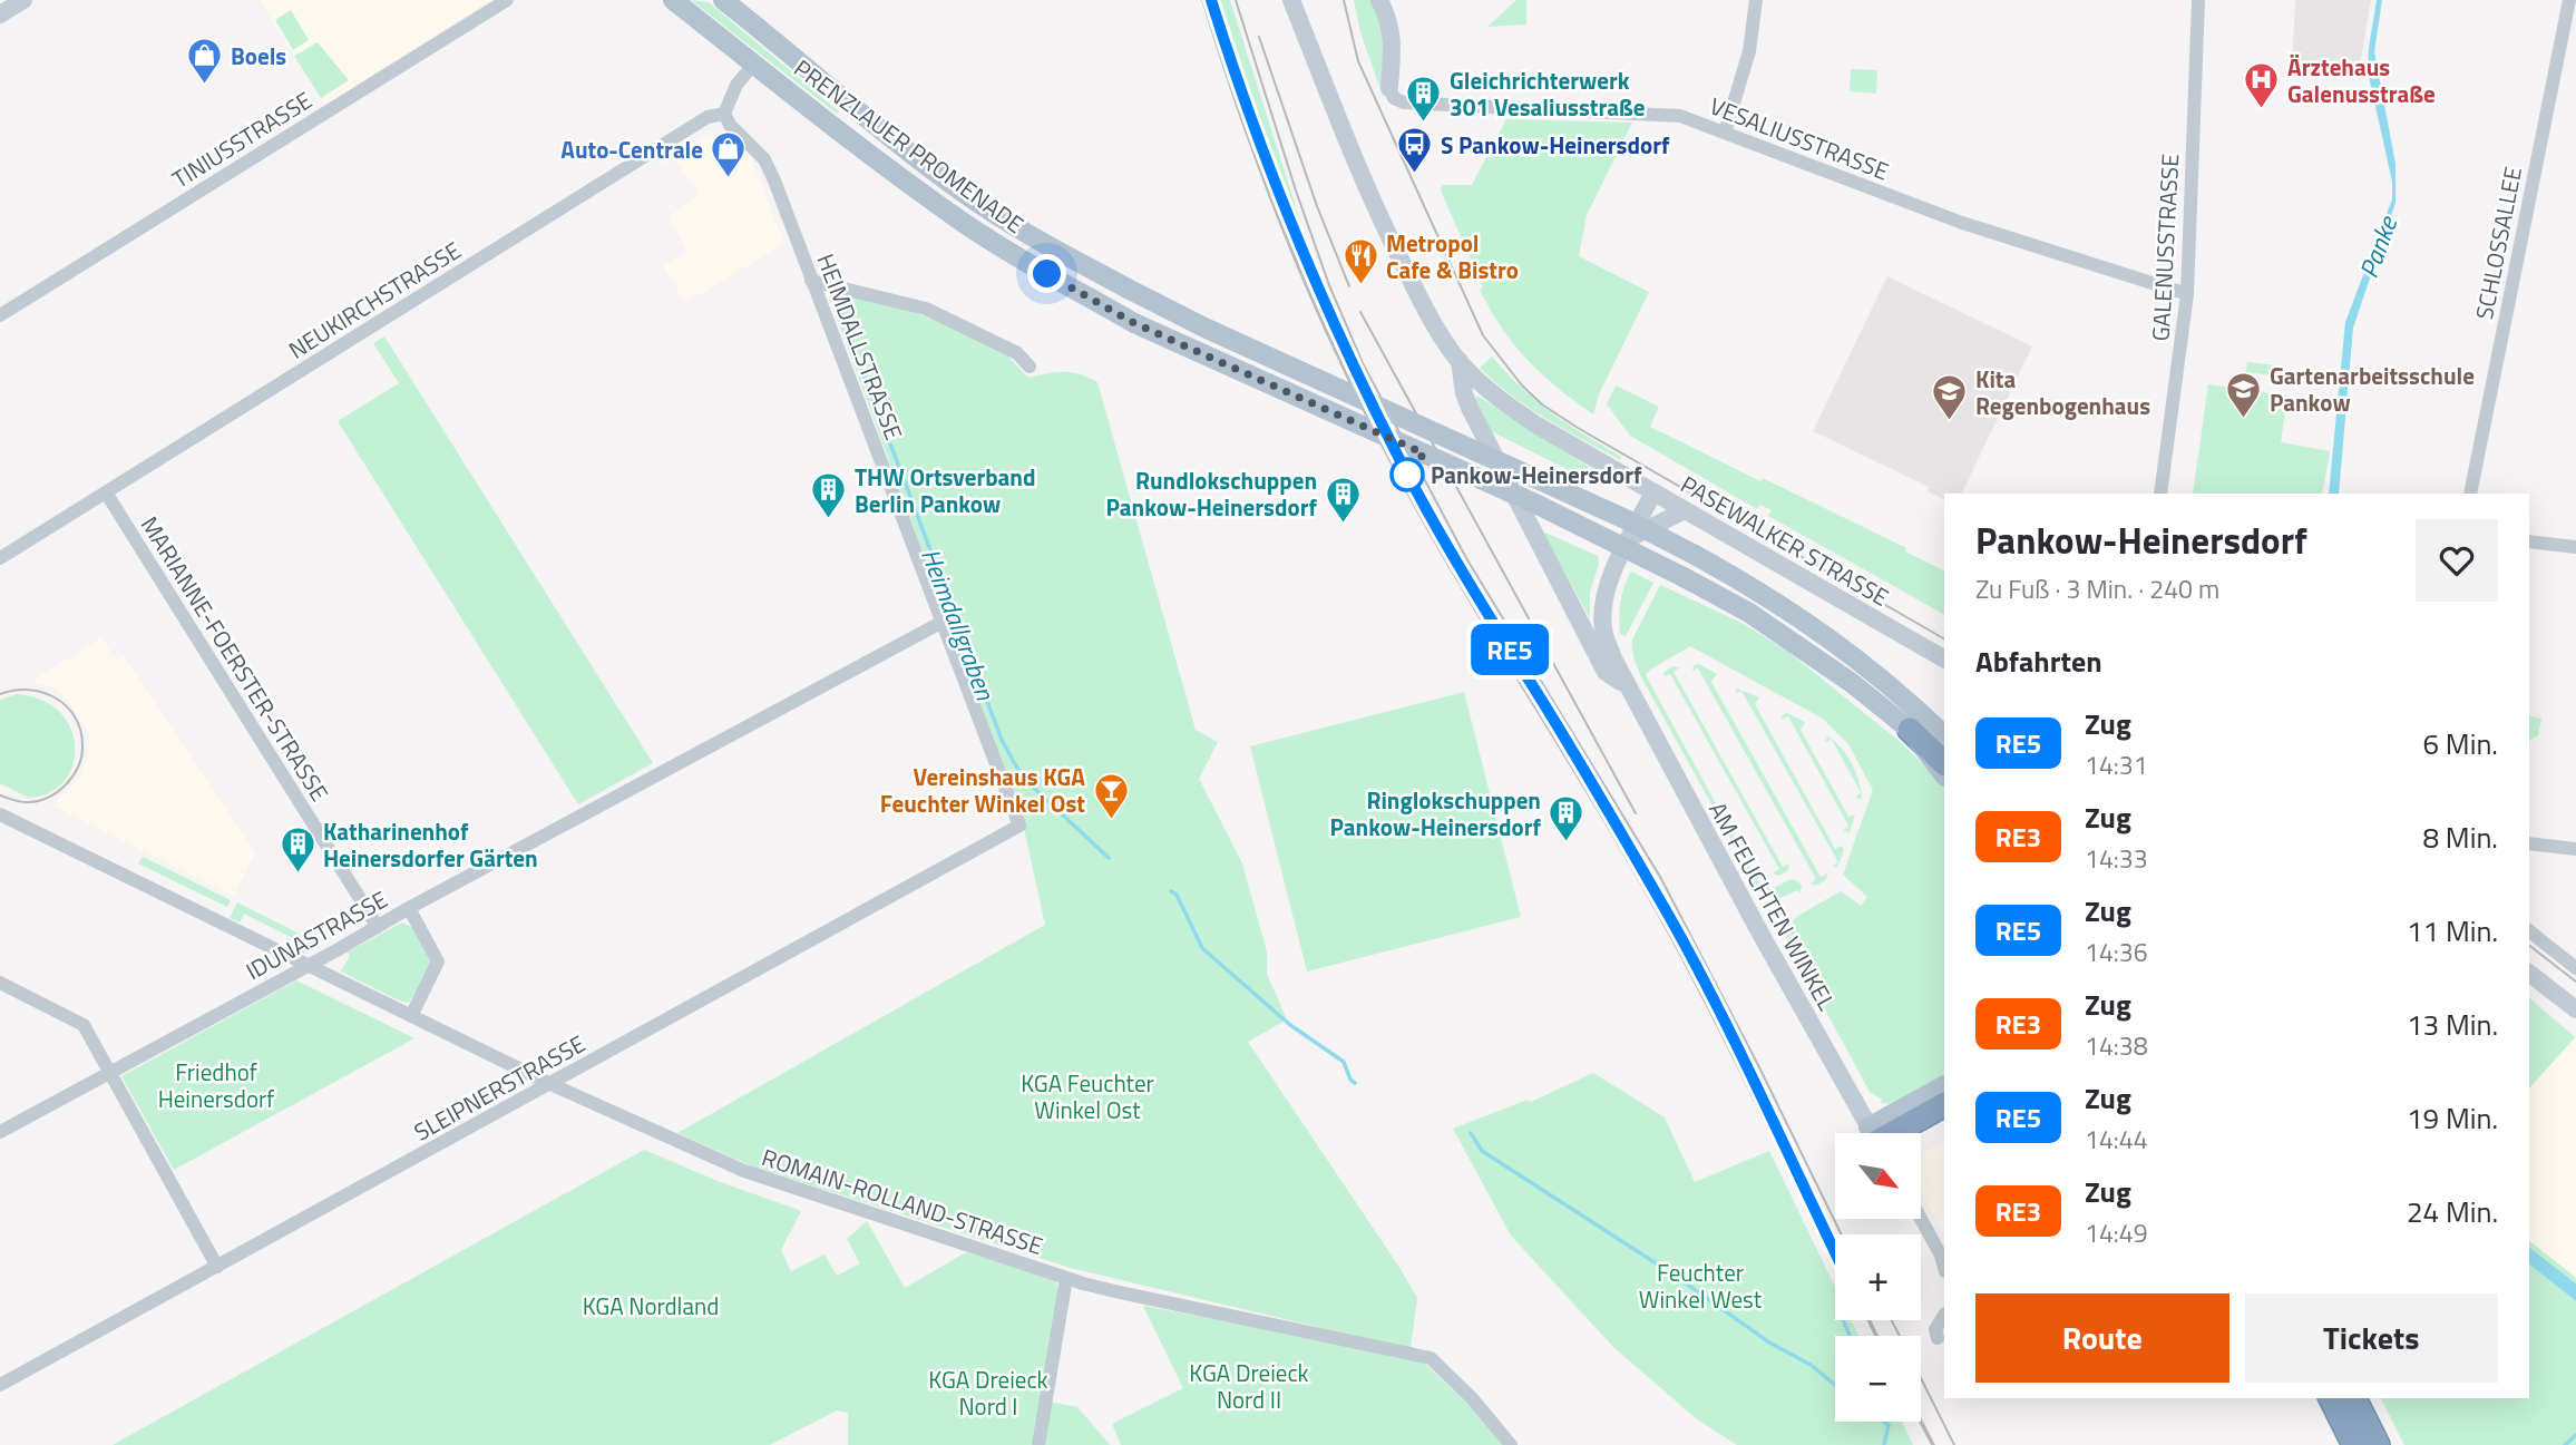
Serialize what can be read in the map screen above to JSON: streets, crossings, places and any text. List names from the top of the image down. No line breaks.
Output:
{"streets":{"main road":["PRENZLAUER PROMENADE","PASEWALKER STRASSE","AM FEUCHTEN WINKEL"],"street":["VESALIUSSTRASSE","TINIUSSTRASSE","SCHLOSSALLEE","GALENUSSTRASSE","NEUKIRCHSTRASSE","HEIMDALLSTRASSE","MARIANNE-FOERSTER-STRASSE","IDUNASTRASSE","SLEIPNERSTRASSE","ROMAIN-ROLLAND-STRASSE"]},"crossings":[["VESALIUSSTRASSE","GALENUSSTRASSE"],["NEUKIRCHSTRASSE","HEIMDALLSTRASSE"],["NEUKIRCHSTRASSE","MARIANNE-FOERSTER-STRASSE"],["HEIMDALLSTRASSE","IDUNASTRASSE"],["HEIMDALLSTRASSE","SLEIPNERSTRASSE"],["PASEWALKER STRASSE","AM FEUCHTEN WINKEL"],["MARIANNE-FOERSTER-STRASSE","IDUNASTRASSE"],["IDUNASTRASSE","ROMAIN-ROLLAND-STRASSE"],["SLEIPNERSTRASSE","ROMAIN-ROLLAND-STRASSE"]],"water":["Panke","Heimdallgraben"],"parks":["Friedhof Heinersdorf","KGA Feuchter Winkel Ost","Feuchter Winkel West","KGA Nordland","KGA Dreieck Nord II","KGA Dreieck Nord I"],"places":{"shop":["Boels","Auto-Centrale"],"hospital":["Ärztehaus Galenusstraße"],"building":["Gleichrichterwerk 301 Vesaliusstraße","THW Ortsverband Berlin Pankow","Rundlokschuppen Pankow-Heinersdorf","Ringlokschuppen Pankow-Heinersdorf","Katharinenhof Heinersdorfer Gärten"],"bus stop":["S Pankow-Heinersdorf"],"restaurant":["Metropol Cafe & Bistro"],"school or university":["Gartenarbeitsschule Pankow","Kita Regenbogenhaus"],"other":["Pankow-Heinersdorf"],"bar":["Vereinshaus KGA Feuchter Winkel Ost"]},"north":"bottom right","page":{"on_map":"RE5","heading":[["Pankow-Heinersdorf","Zu Fuß · 3 Min. · 240 m"],"Abfahrten"],"list":[{"mark":"RE5","name":"Zug","note":"14:31","value":"6 Min."},{"mark":"RE3","name":"Zug","note":"14:33","value":"8 Min."},{"mark":"RE5","name":"Zug","note":"14:36","value":"11 Min."},{"mark":"RE3","name":"Zug","note":"14:38","value":"13 Min."},{"mark":"RE5","name":"Zug","note":"14:44","value":"19 Min."},{"mark":"RE3","name":"Zug","note":"14:49","value":"24 Min."}],"map_buttons":["+","−"],"buttons":["Route","Tickets"]}}
